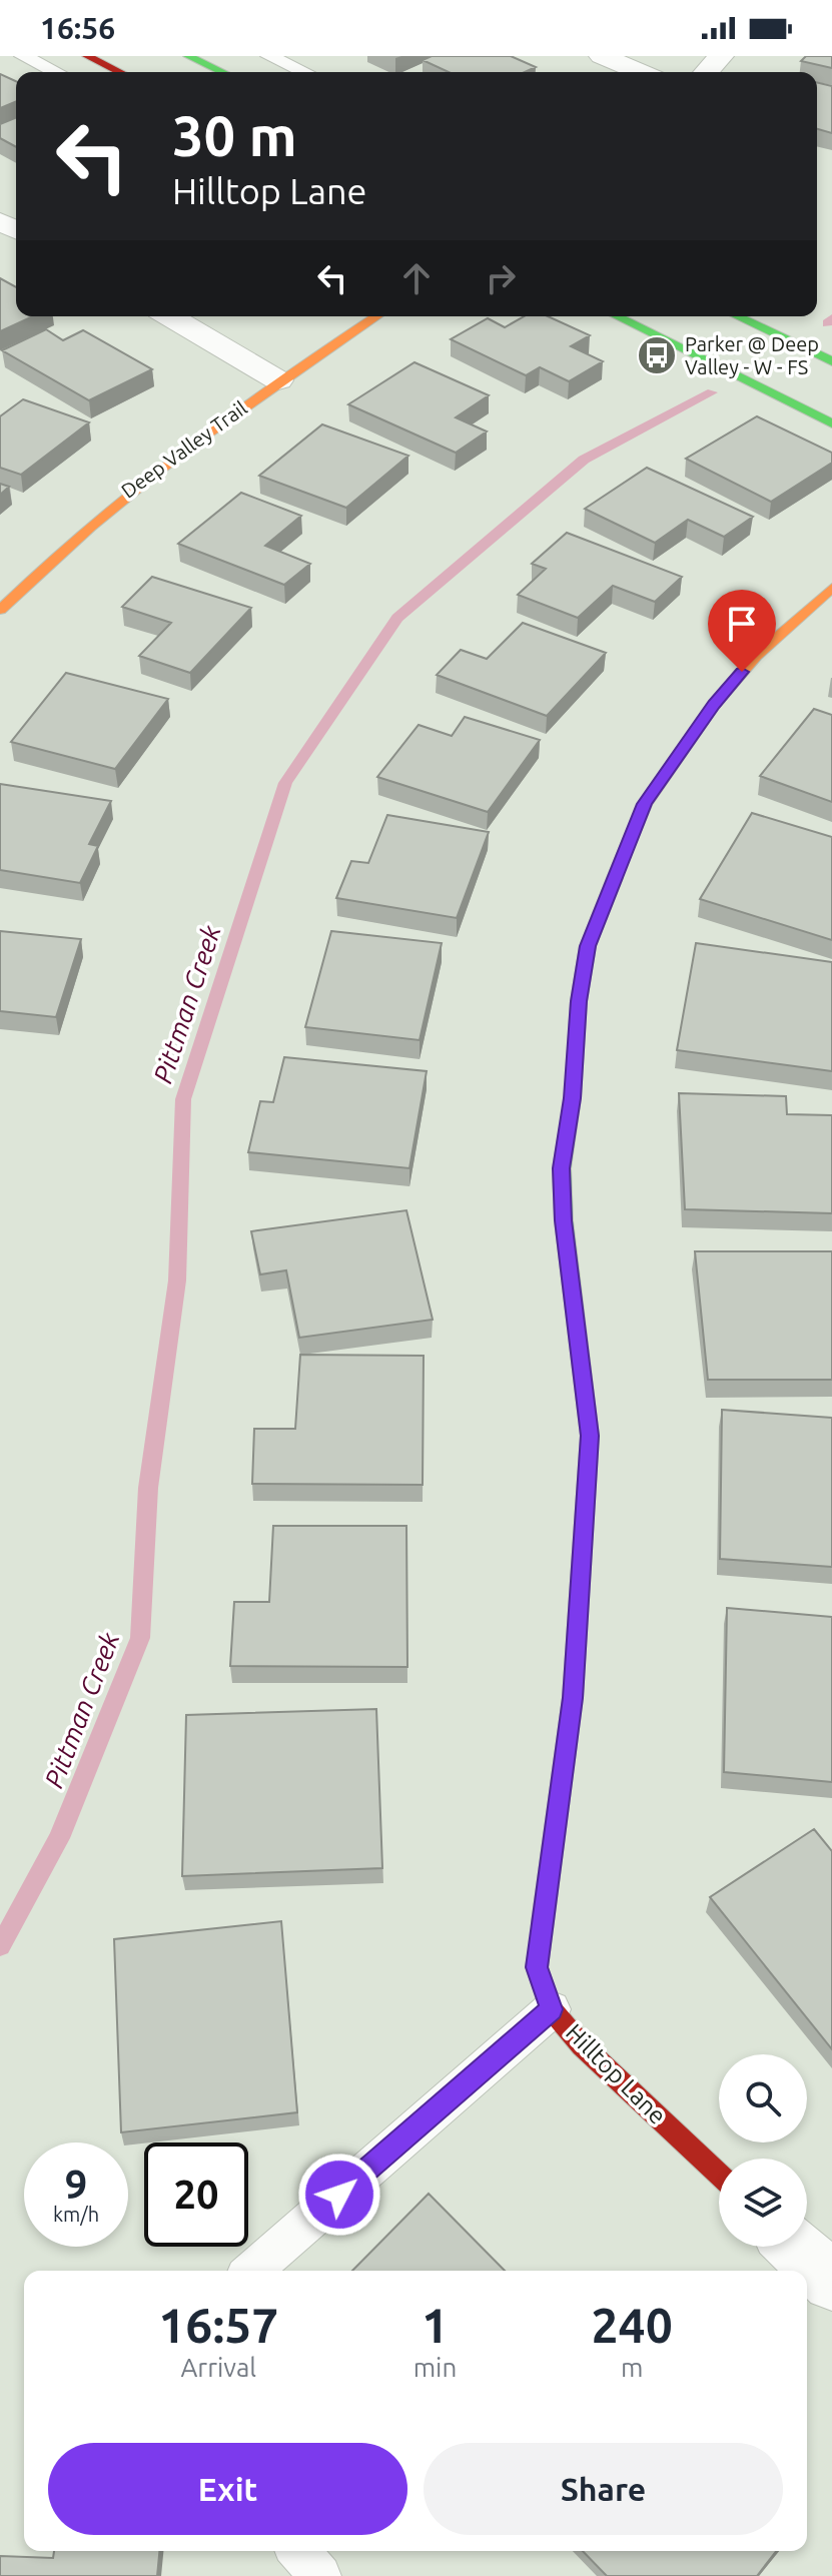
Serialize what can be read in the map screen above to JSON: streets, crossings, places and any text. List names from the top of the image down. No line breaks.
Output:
{"streets":{"street":["Deep Valley Trail","Hilltop Lane"]},"water":["Pittman Creek"],"places":{"bus stop":["Parker @ Deep Valley - W - FS"]},"page":{"status":"16:56","turn":["30 m","Hilltop Lane"],"speed":"9 km/h","limit":"20","eta":["16:57","Arrival","1","min","240","m"],"buttons":["Exit","Share"]}}
